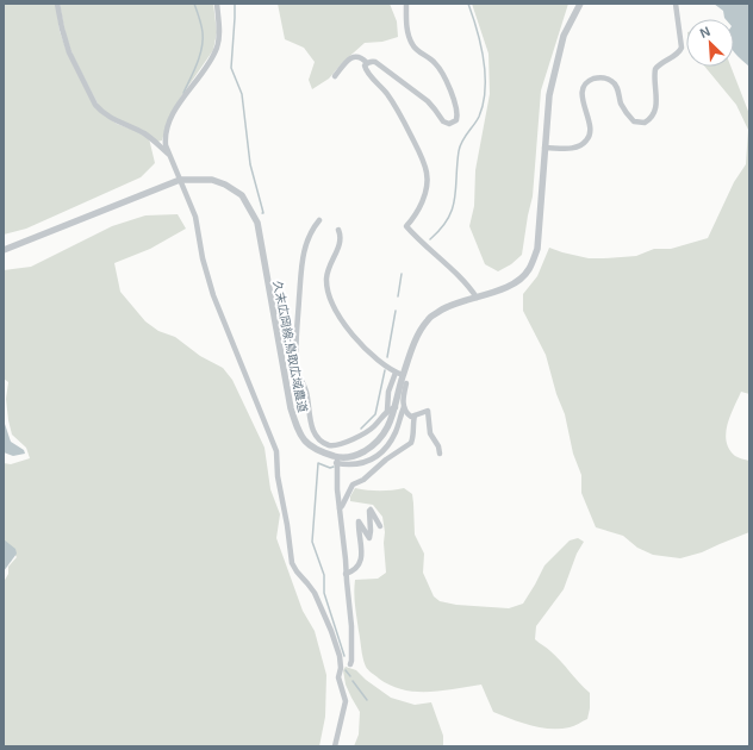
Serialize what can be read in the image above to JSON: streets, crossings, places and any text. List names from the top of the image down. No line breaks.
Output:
{"streets":{"street":["久末広岡線;鳥取広域農道"]},"north":"top left"}
